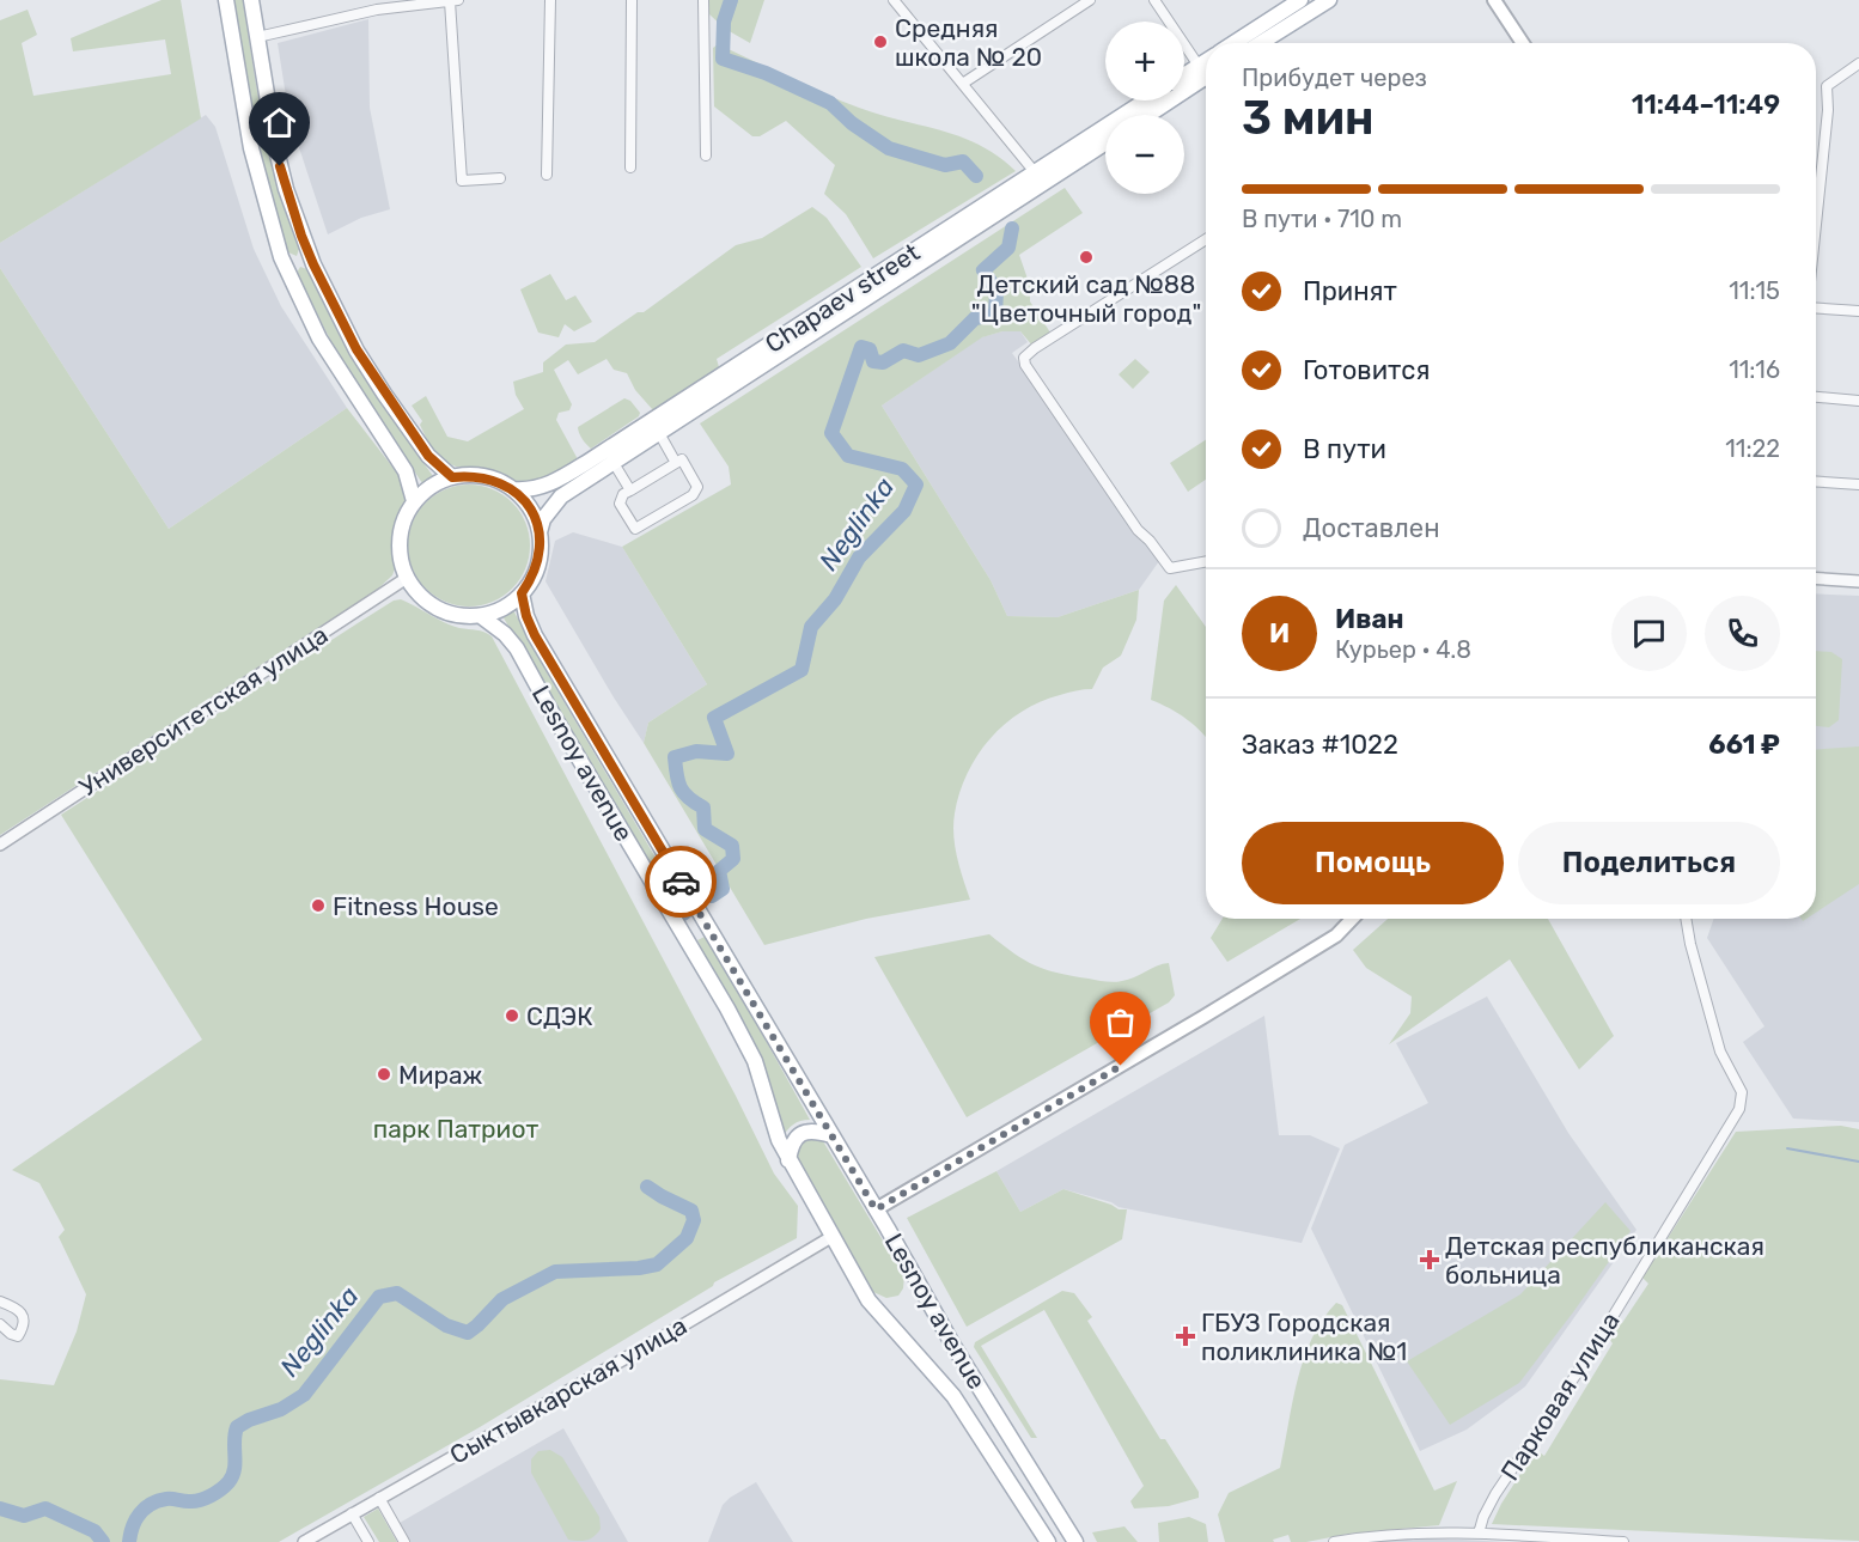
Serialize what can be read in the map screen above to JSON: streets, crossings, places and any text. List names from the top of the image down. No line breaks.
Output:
{"streets":{"main road":["Chapaev street","Lesnoy avenue"],"street":["Университетская улица","Сыктывкарская улица","Парковая улица"]},"crossings":[["Chapaev street","Университетская улица"],["Chapaev street","Lesnoy avenue"],["Университетская улица","Lesnoy avenue"],["Lesnoy avenue","Сыктывкарская улица"]],"water":["Neglinka"],"parks":["парк Патриот"],"places":{"other":["Средняя школа № 20","Детский сад №88 \"Цветочный город\"","Fitness House","СДЭК","Мираж"],"health":["Детская республиканская больница","ГБУЗ Городская поликлиника №1"]},"page":{"map_buttons":["+","−"],"heading":["3 мин","Прибудет через","11:44–11:49"],"panel":["Иван","Курьер · 4.8","Заказ #1022","661 ₽"],"bar":"В пути · 710 m","list":[["Принят","11:15"],["Готовится","11:16"],["В пути","11:22"],"Доставлен"],"round":"И","buttons":["Помощь","Поделиться"]}}
